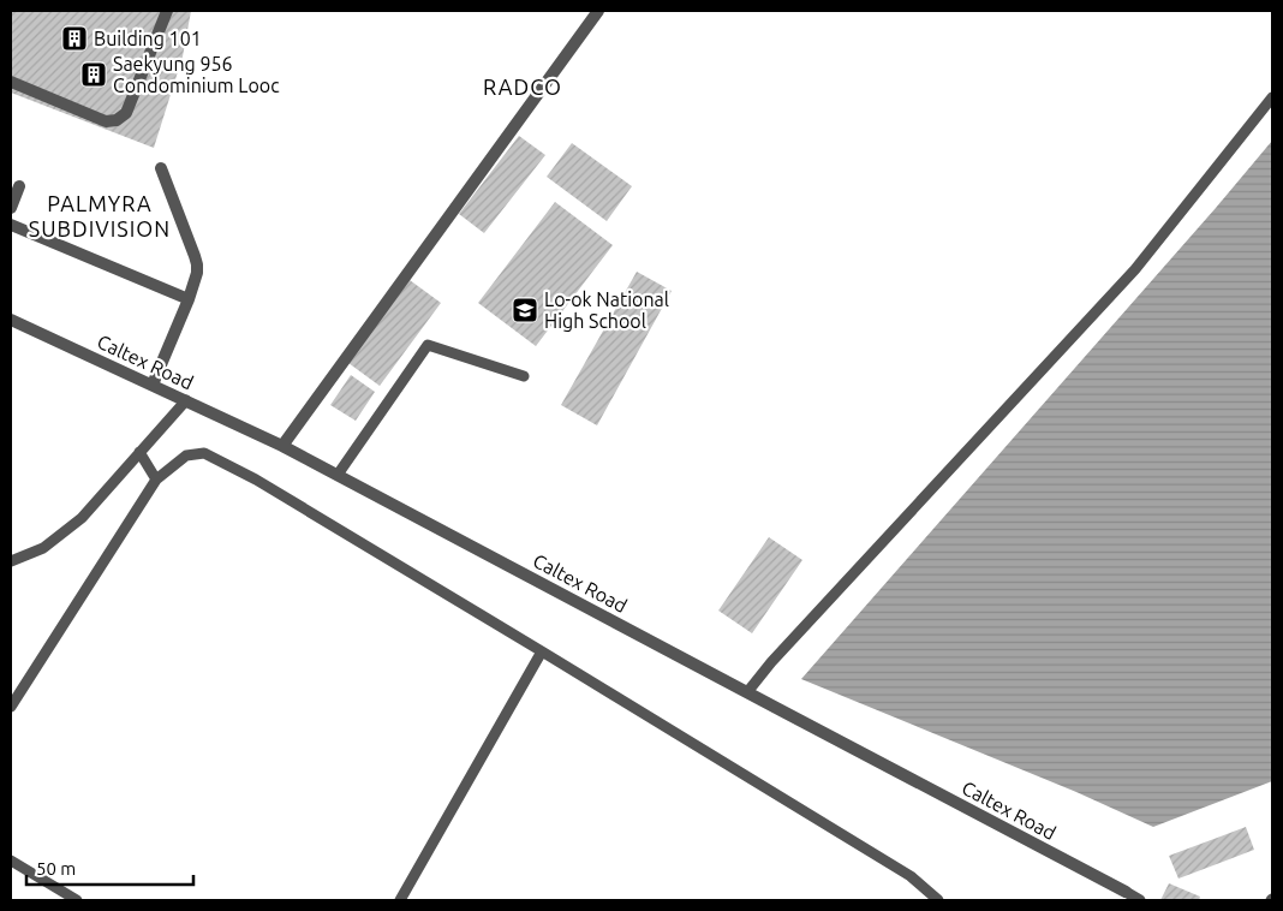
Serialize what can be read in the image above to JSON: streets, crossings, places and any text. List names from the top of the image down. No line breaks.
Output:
{"streets":{"street":["Caltex Road"]},"districts":["RADCO","PALMYRA SUBDIVISION"],"places":{"building":["Building 101","Saekyung 956 Condominium Looc"],"school or university":["Lo-ok National High School"]},"scale_bar":"50 m"}
